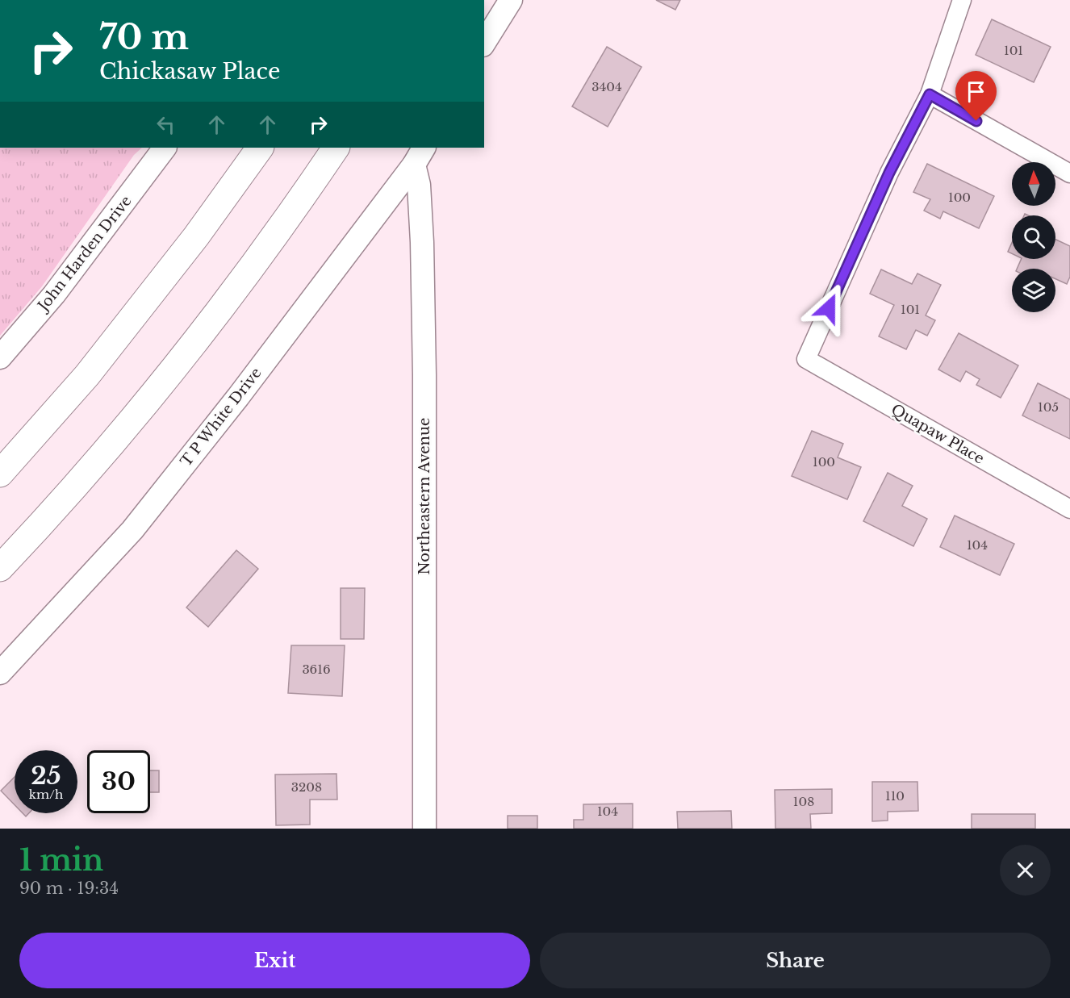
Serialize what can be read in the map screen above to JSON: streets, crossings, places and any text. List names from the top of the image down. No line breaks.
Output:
{"streets":{"street":["John Harden Drive","T P White Drive","Quapaw Place","Northeastern Avenue"]},"crossings":[["T P White Drive","Northeastern Avenue"]],"house_numbers":["101","3404","100","101","105","100","104","3616","3208","110","108","104"],"north":"top","page":{"turn":["70 m","Chickasaw Place"],"speed":"25 km/h","limit":"30","heading":["1 min","90 m · 19:34"],"buttons":["Exit","Share"]}}
